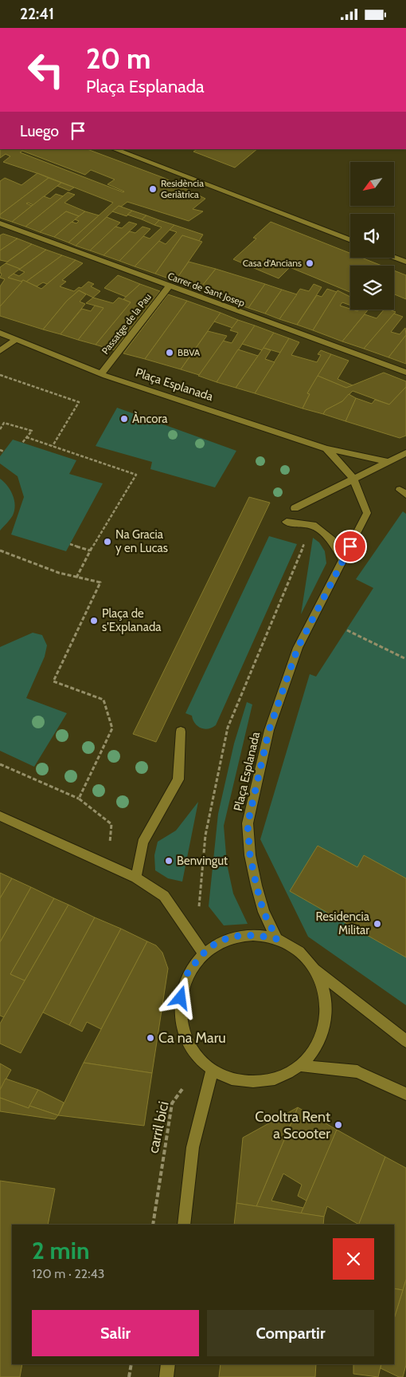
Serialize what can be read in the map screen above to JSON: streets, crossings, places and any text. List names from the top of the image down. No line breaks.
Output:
{"streets":{"street":["Carrer de Sant Josep","Passatge de la Pau","Plaça Esplanada"],"path":["carril bici"]},"crossings":[["Carrer de Sant Josep","Passatge de la Pau"],["Passatge de la Pau","Plaça Esplanada"]],"places":["Residència Geriàtrica","Casa d'Ancians","BBVA","Àncora","Na Gracia y en Lucas","Plaça de s'Explanada","Benvingut","Residencia Militar","Ca na Maru","Cooltra Rent a Scooter"],"north":"bottom left","page":{"status":"22:41","turn":["20 m","Plaça Esplanada"],"then":"Luego","heading":["2 min","120 m · 22:43"],"buttons":["Salir","Compartir"]}}
